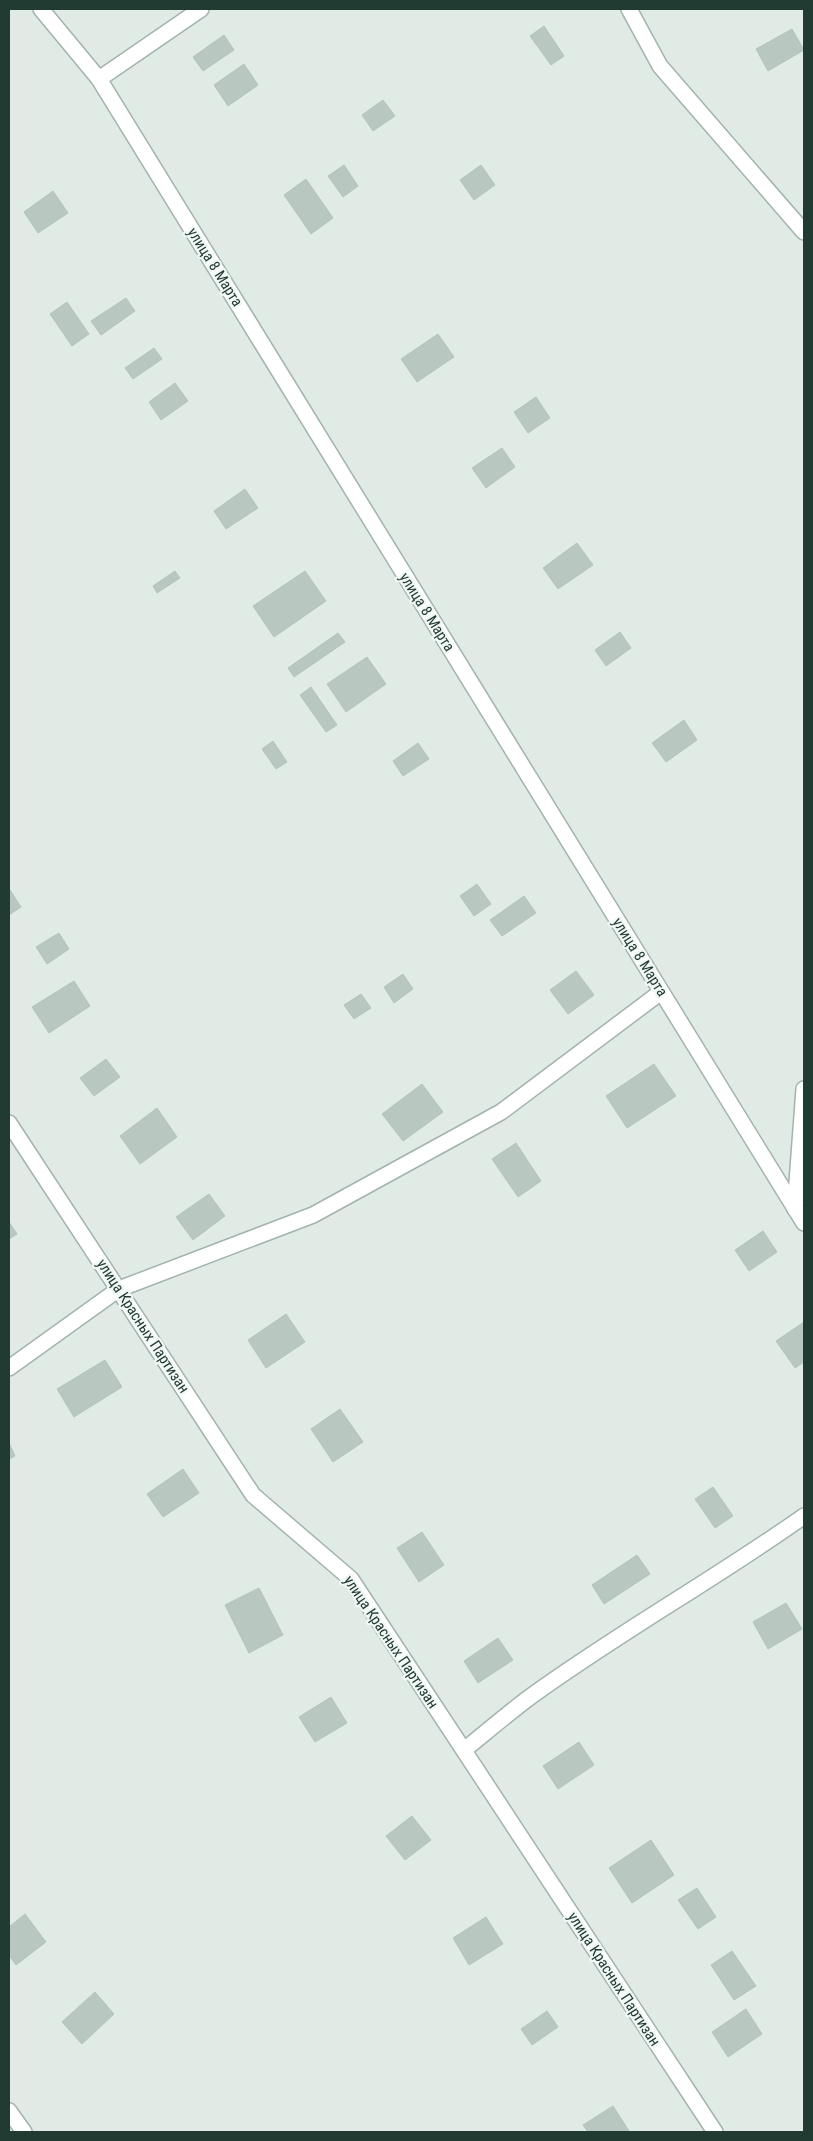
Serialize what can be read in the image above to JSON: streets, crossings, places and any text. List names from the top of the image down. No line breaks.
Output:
{"streets":{"street":["улица 8 Марта","улица Красных Партизан"]}}
